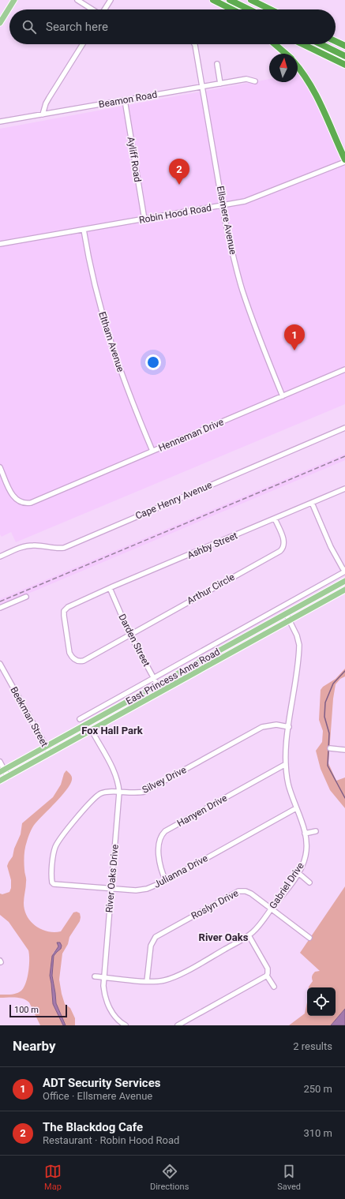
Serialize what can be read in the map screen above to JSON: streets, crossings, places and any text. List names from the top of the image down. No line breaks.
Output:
{"streets":{"main road":["East Princess Anne Road"],"street":["Beamon Road","Ayliff Road","Robin Hood Road","Ellsmere Avenue","Eltham Avenue","Henneman Drive","Cape Henry Avenue","Ashby Street","Arthur Circle","Darden Street","Beekman Street","Silvey Drive","Hanyen Drive","Julianna Drive","River Oaks Drive","Gabriel Drive","Roslyn Drive"]},"crossings":[["Beamon Road","Ayliff Road"],["Beamon Road","Ellsmere Avenue"],["Ayliff Road","Robin Hood Road"],["Robin Hood Road","Ellsmere Avenue"],["Robin Hood Road","Eltham Avenue"],["Ellsmere Avenue","Henneman Drive"],["Eltham Avenue","Henneman Drive"],["Ashby Street","Arthur Circle"],["Ashby Street","Darden Street"],["Arthur Circle","Darden Street"],["Darden Street","East Princess Anne Road"],["East Princess Anne Road","Beekman Street"],["East Princess Anne Road","River Oaks Drive"],["East Princess Anne Road","Gabriel Drive"],["Silvey Drive","Julianna Drive"],["Silvey Drive","River Oaks Drive"],["Silvey Drive","Gabriel Drive"],["Hanyen Drive","Julianna Drive"],["Hanyen Drive","Gabriel Drive"],["Julianna Drive","River Oaks Drive"],["Julianna Drive","Gabriel Drive"],["River Oaks Drive","Gabriel Drive"],["Gabriel Drive","Roslyn Drive"]],"districts":["Fox Hall Park","River Oaks"],"scale_bar":"100 m","north":"top","page":{"search":"Search here","pins":["2","1"],"scale":"100 m","heading":["Nearby","2 results"],"list":[{"mark":"1","name":"ADT Security Services","note":"Office · Ellsmere Avenue","value":"250 m"},{"mark":"2","name":"The Blackdog Cafe","note":"Restaurant · Robin Hood Road","value":"310 m"}],"nav":["Map","Directions","Saved"]}}
